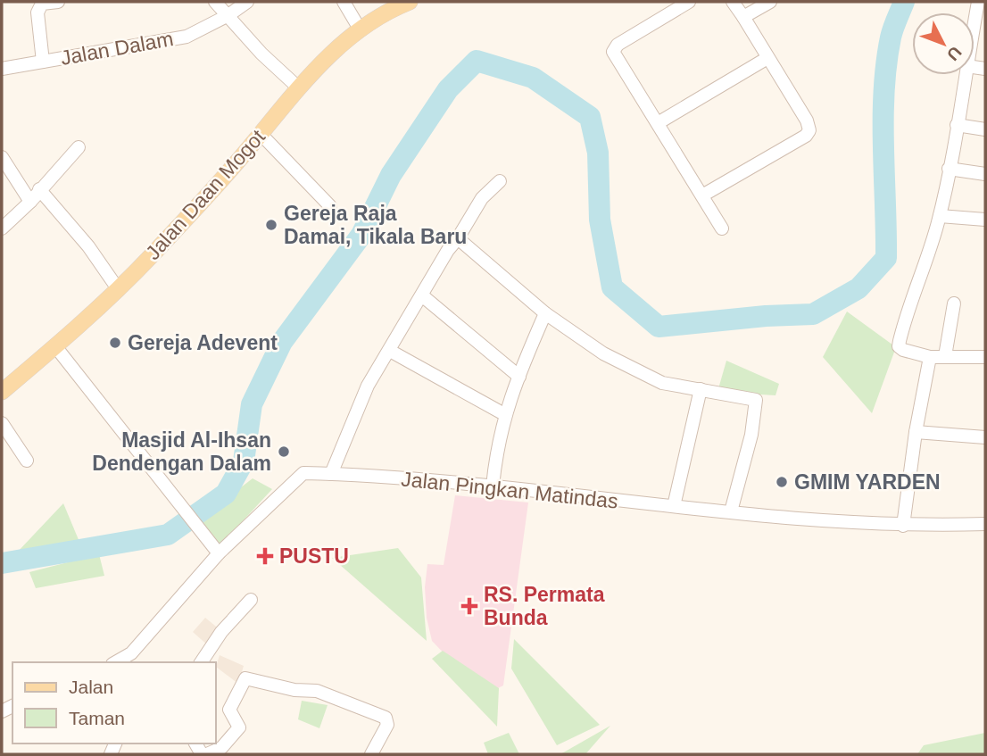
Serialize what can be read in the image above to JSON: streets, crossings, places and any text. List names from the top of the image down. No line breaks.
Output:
{"streets":{"main road":["Jalan Daan Mogot"],"street":["Jalan Dalam","Jalan Pingkan Matindas"]},"places":{"other":["Gereja Raja Damai, Tikala Baru","Gereja Adevent","Masjid Al-Ihsan Dendengan Dalam","GMIM YARDEN"],"health":["PUSTU","RS. Permata Bunda"]},"legend":["Jalan","Taman"],"north":"bottom right"}
